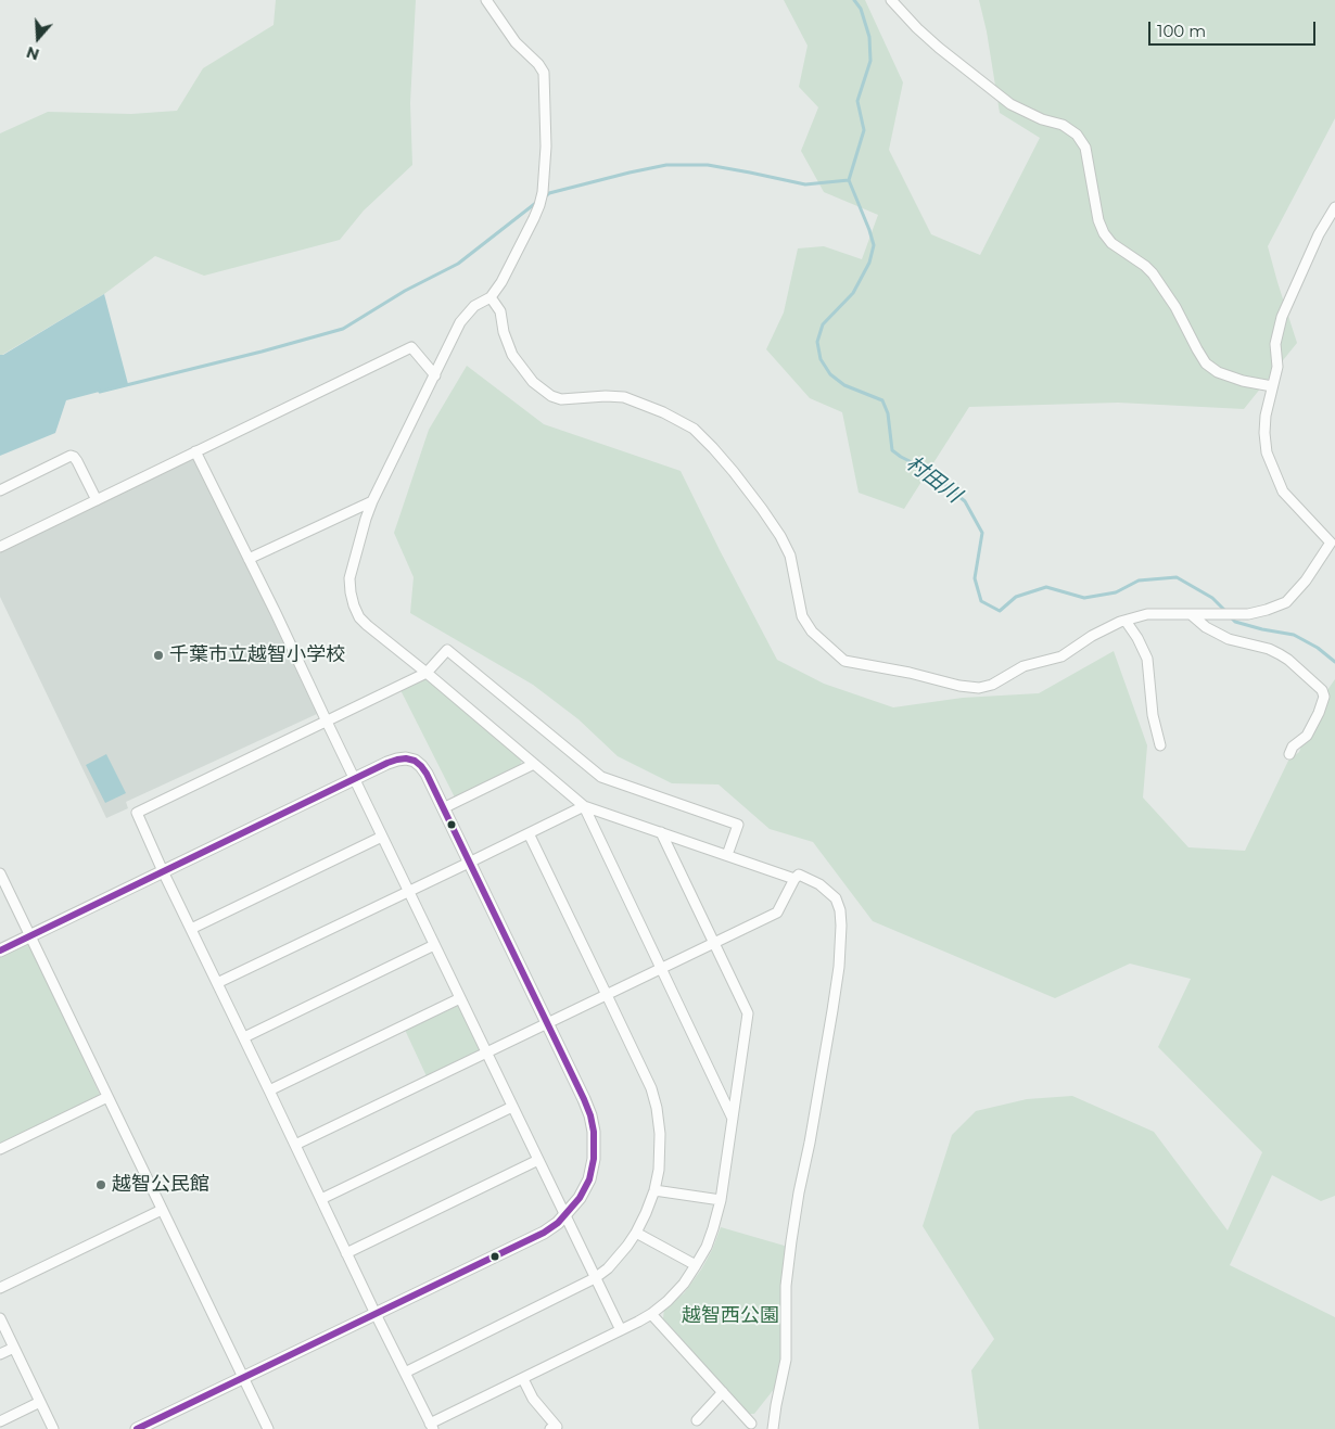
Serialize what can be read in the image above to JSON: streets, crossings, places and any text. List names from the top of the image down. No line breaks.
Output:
{"water":["村田川"],"parks":["越智西公園"],"places":["千葉市立越智小学校","越智公民館"],"scale_bar":"100 m","north":"bottom"}
